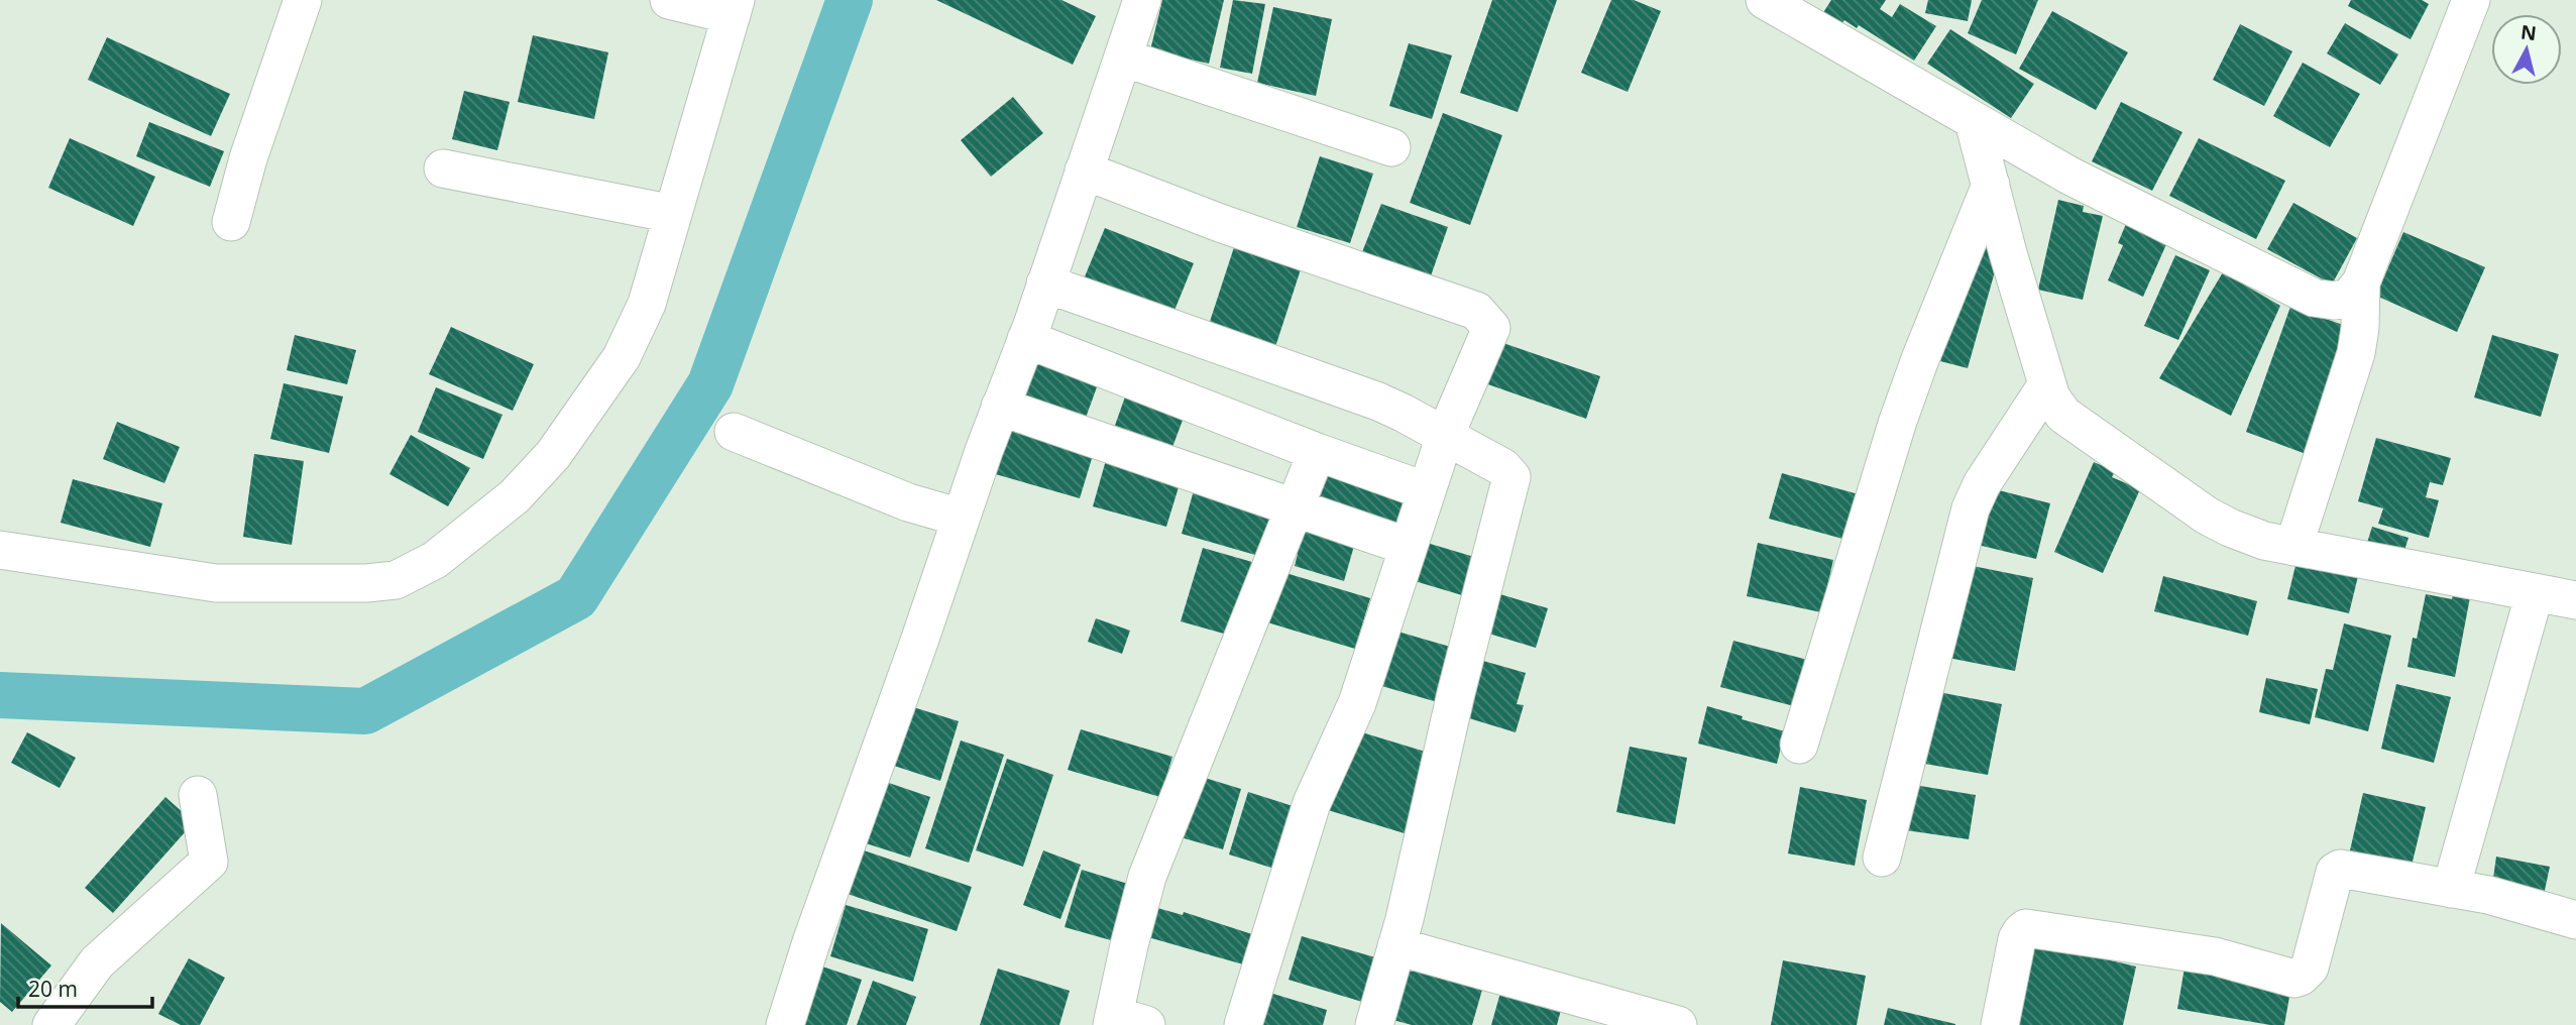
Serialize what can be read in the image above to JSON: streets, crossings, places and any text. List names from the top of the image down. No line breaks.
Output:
{"scale_bar":"20 m","north":"top"}
